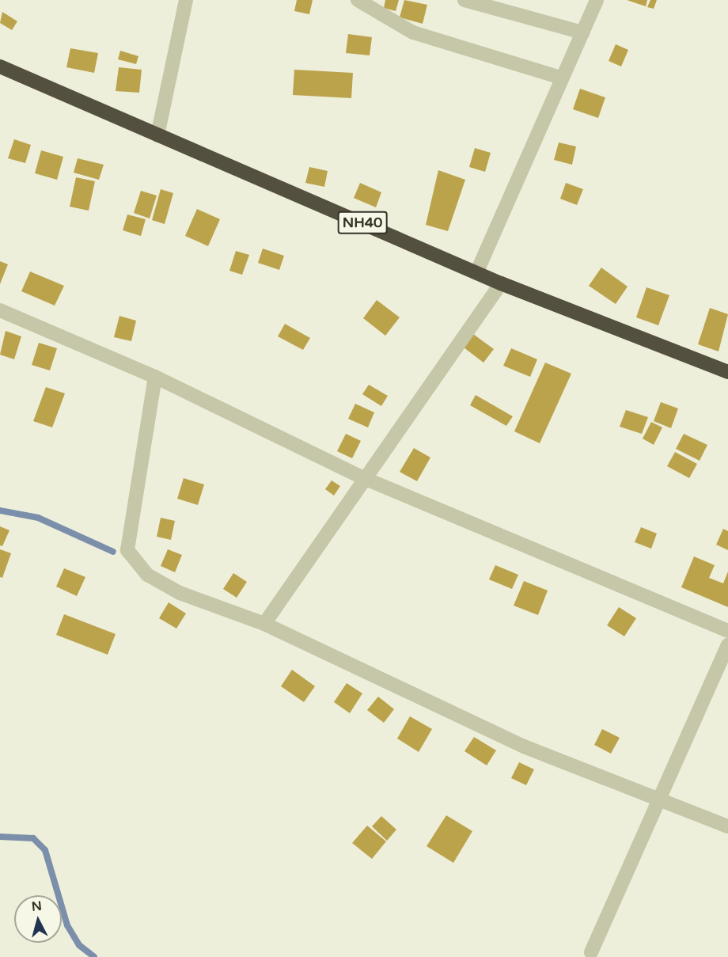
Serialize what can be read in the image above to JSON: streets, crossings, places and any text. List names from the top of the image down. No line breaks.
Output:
{"streets":{"highway":["NH40"]},"north":"top"}
